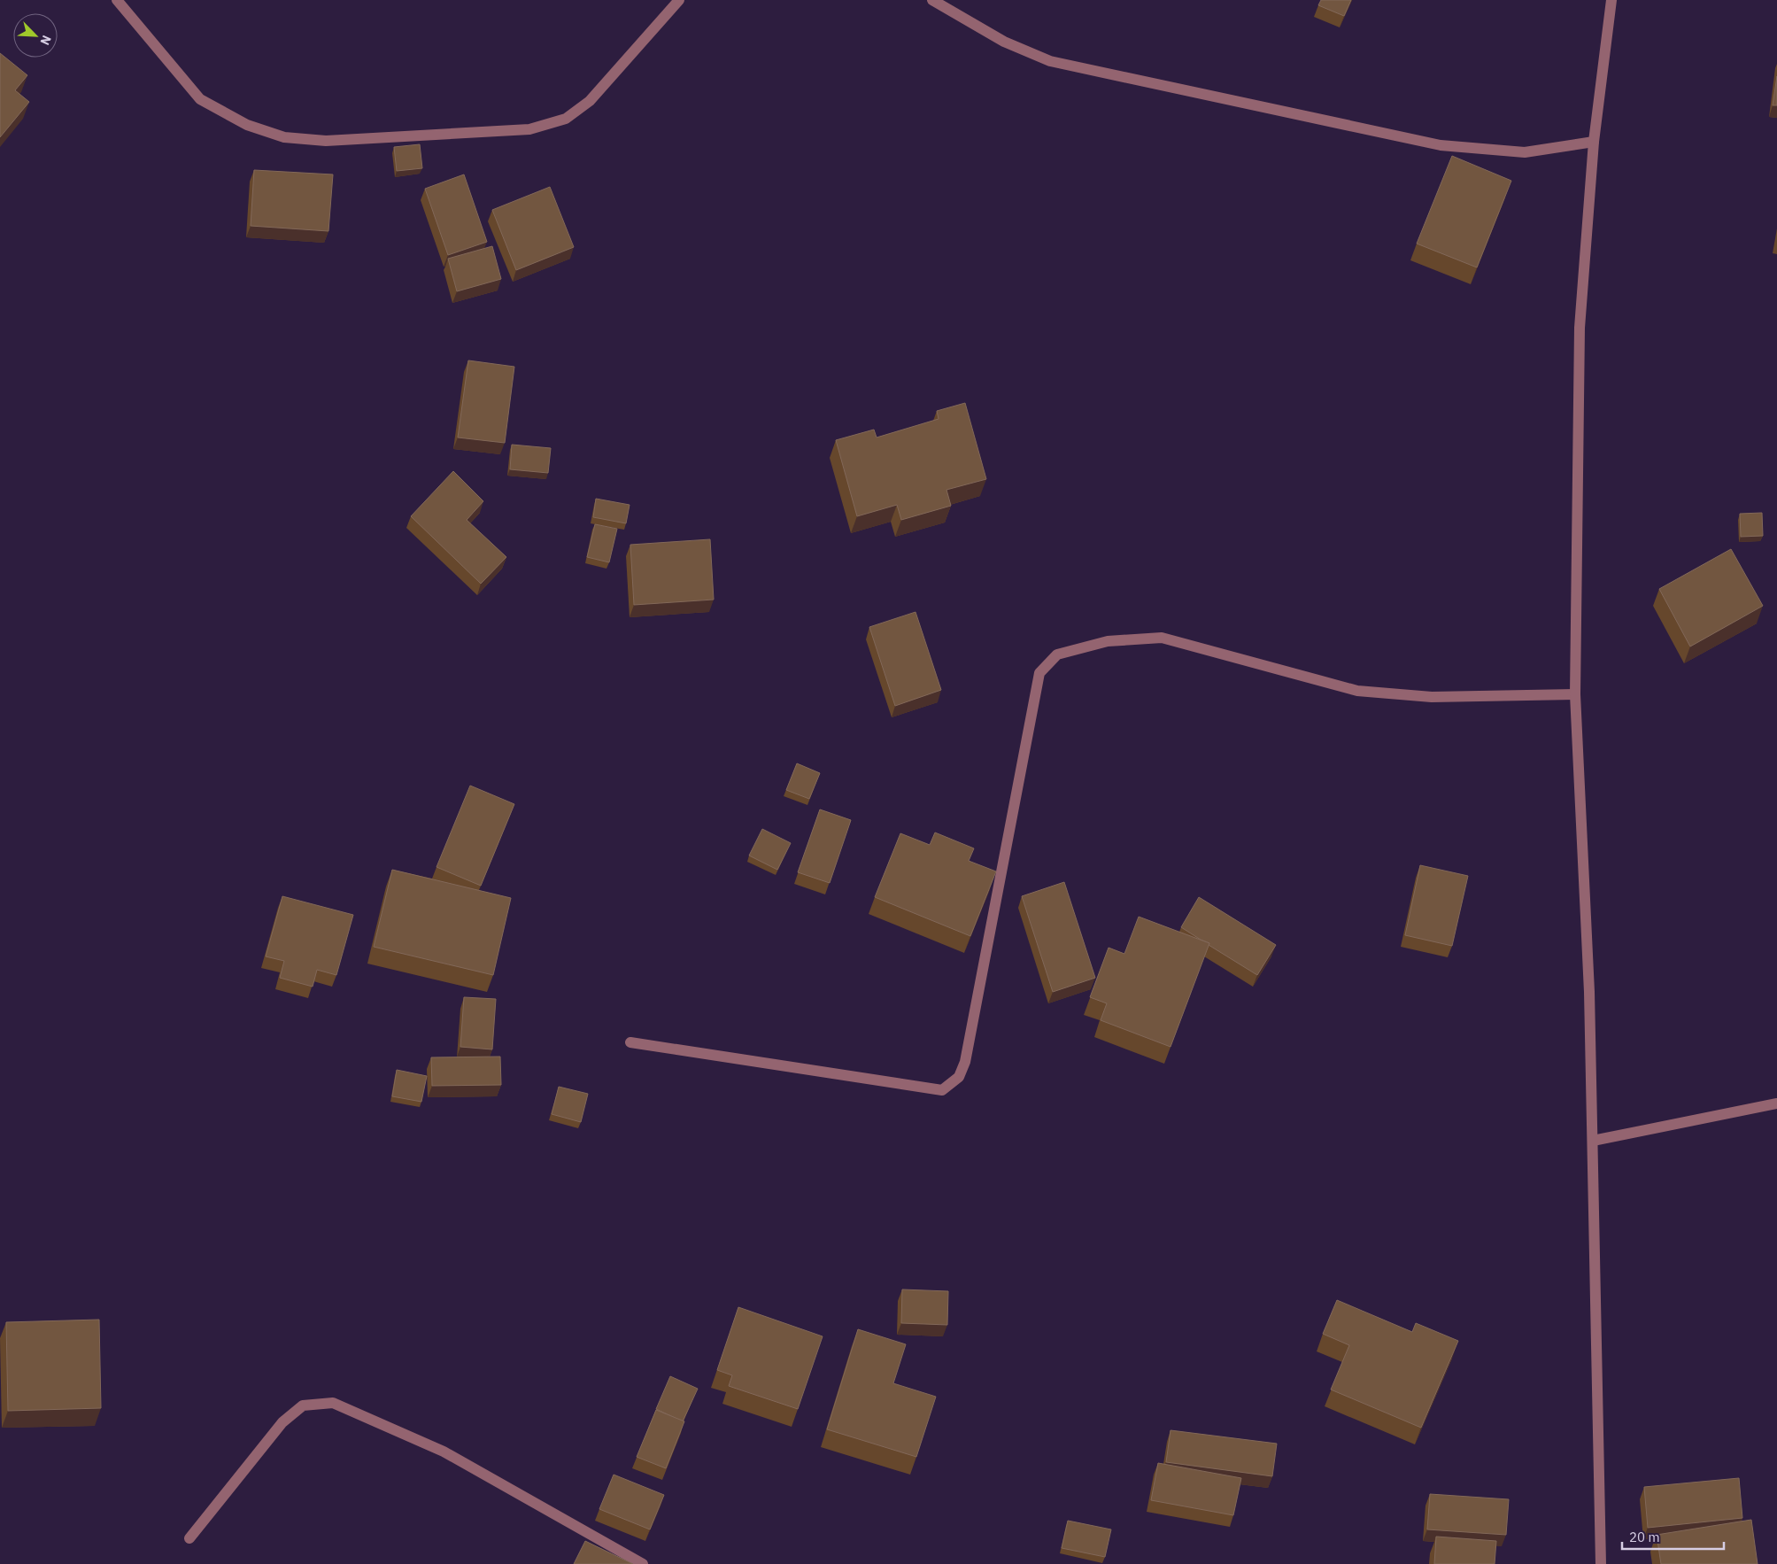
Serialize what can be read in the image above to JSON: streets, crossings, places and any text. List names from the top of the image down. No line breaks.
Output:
{"scale_bar":"20 m","north":"bottom right"}
